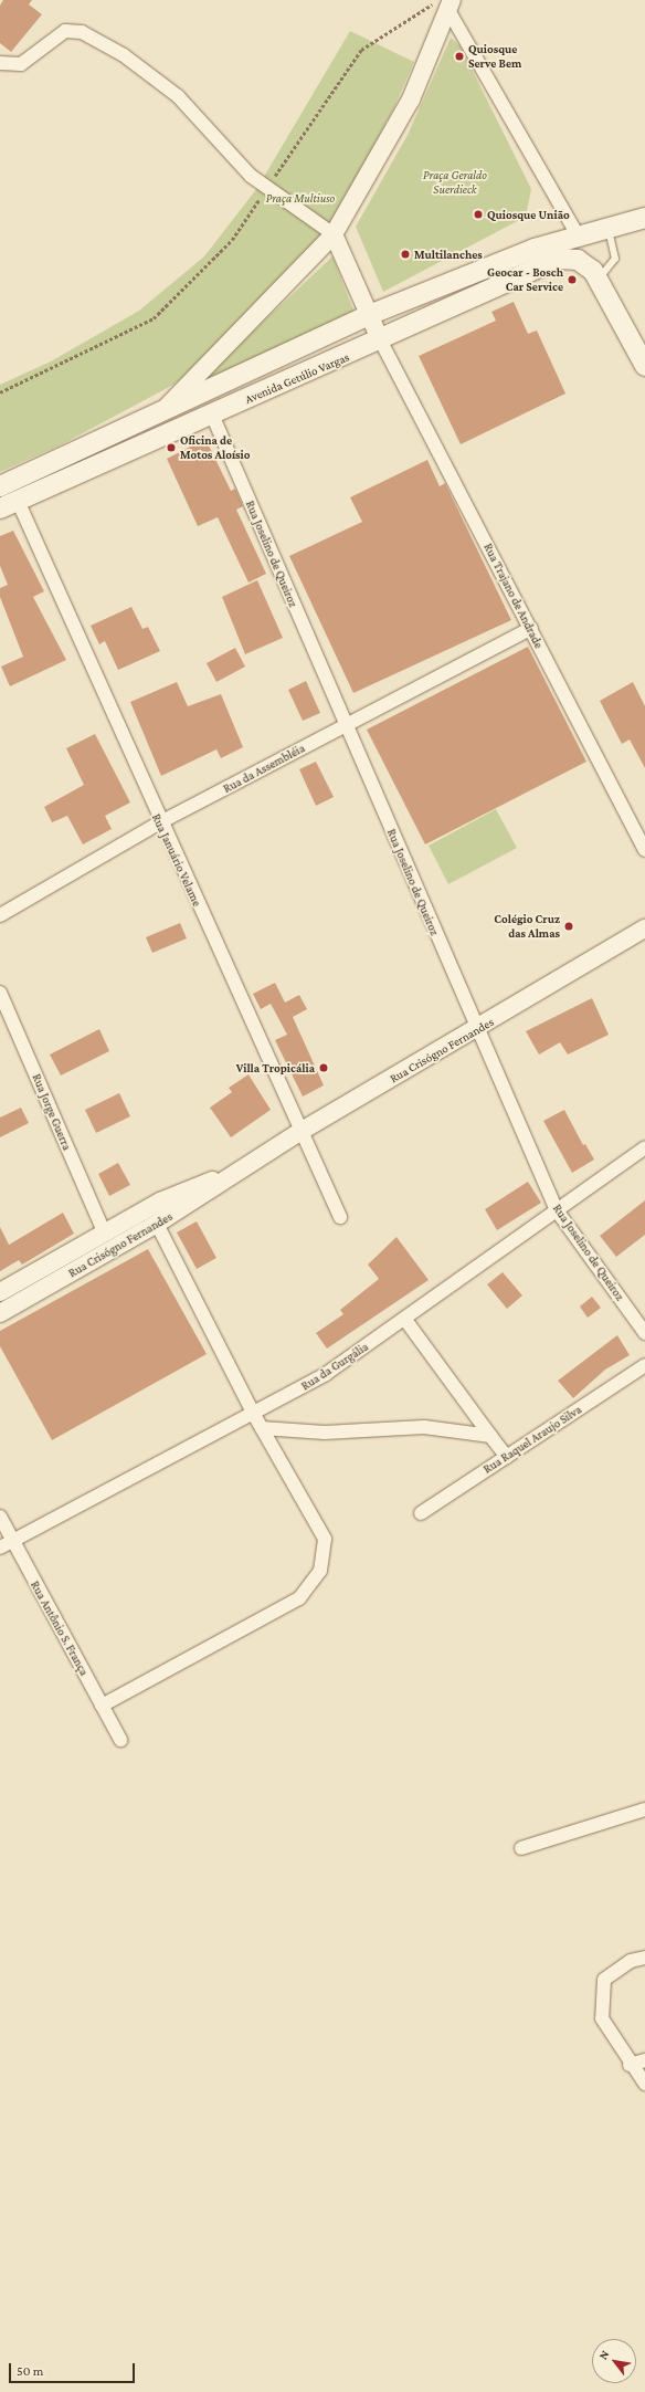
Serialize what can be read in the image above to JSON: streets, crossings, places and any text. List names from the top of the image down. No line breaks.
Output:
{"streets":{"main road":["Avenida Getúlio Vargas"],"street":["Rua Joselino de Queiroz","Rua Trajano de Andrade","Rua da Assembléia","Rua Januário Velame","Rua Crisógno Fernandes","Rua Jorge Guerra","Rua da Gurgália","Rua Raquel Araujo Silva","Rua Antônio S. França"]},"crossings":[["Avenida Getúlio Vargas","Rua Joselino de Queiroz"],["Avenida Getúlio Vargas","Rua Trajano de Andrade"],["Avenida Getúlio Vargas","Rua Januário Velame"],["Rua Joselino de Queiroz","Rua da Assembléia"],["Rua Joselino de Queiroz","Rua Crisógno Fernandes"],["Rua Joselino de Queiroz","Rua da Gurgália"],["Rua Trajano de Andrade","Rua da Assembléia"],["Rua da Assembléia","Rua Januário Velame"],["Rua Januário Velame","Rua Crisógno Fernandes"],["Rua Crisógno Fernandes","Rua Jorge Guerra"],["Rua da Gurgália","Rua Antônio S. França"]],"parks":["Praça Geraldo Suerdieck","Praça Multiuso"],"places":["Quiosque Serve Bem","Quiosque União","Multilanches","Geocar - Bosch Car Service","Oficina de Motos Aloísio","Colégio Cruz das Almas","Villa Tropicália"],"scale_bar":"50 m","north":"top left"}
